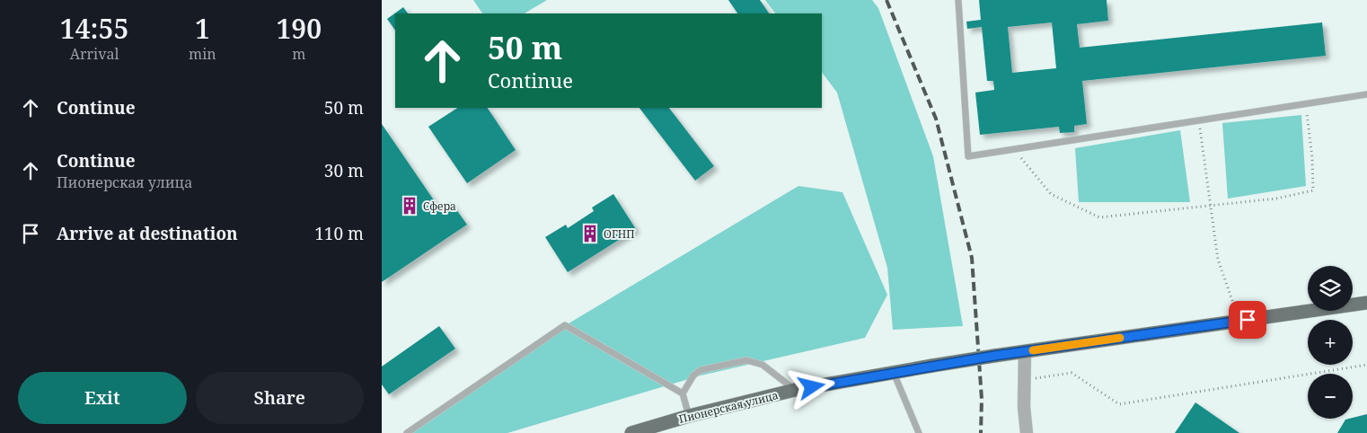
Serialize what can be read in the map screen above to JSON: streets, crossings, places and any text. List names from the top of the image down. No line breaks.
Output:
{"streets":{"main road":["Пионерская улица"]},"places":{"building":["Сфера","ОГНП"]},"page":{"eta":["14:55","Arrival","1","min","190","m"],"turn":["50 m","Continue"],"list":[{"name":"Continue","value":"50 m"},{"name":"Continue","note":"Пионерская улица","value":"30 m"},{"name":"Arrive at destination","value":"110 m"}],"map_buttons":["+","−"],"buttons":["Exit","Share"]}}
